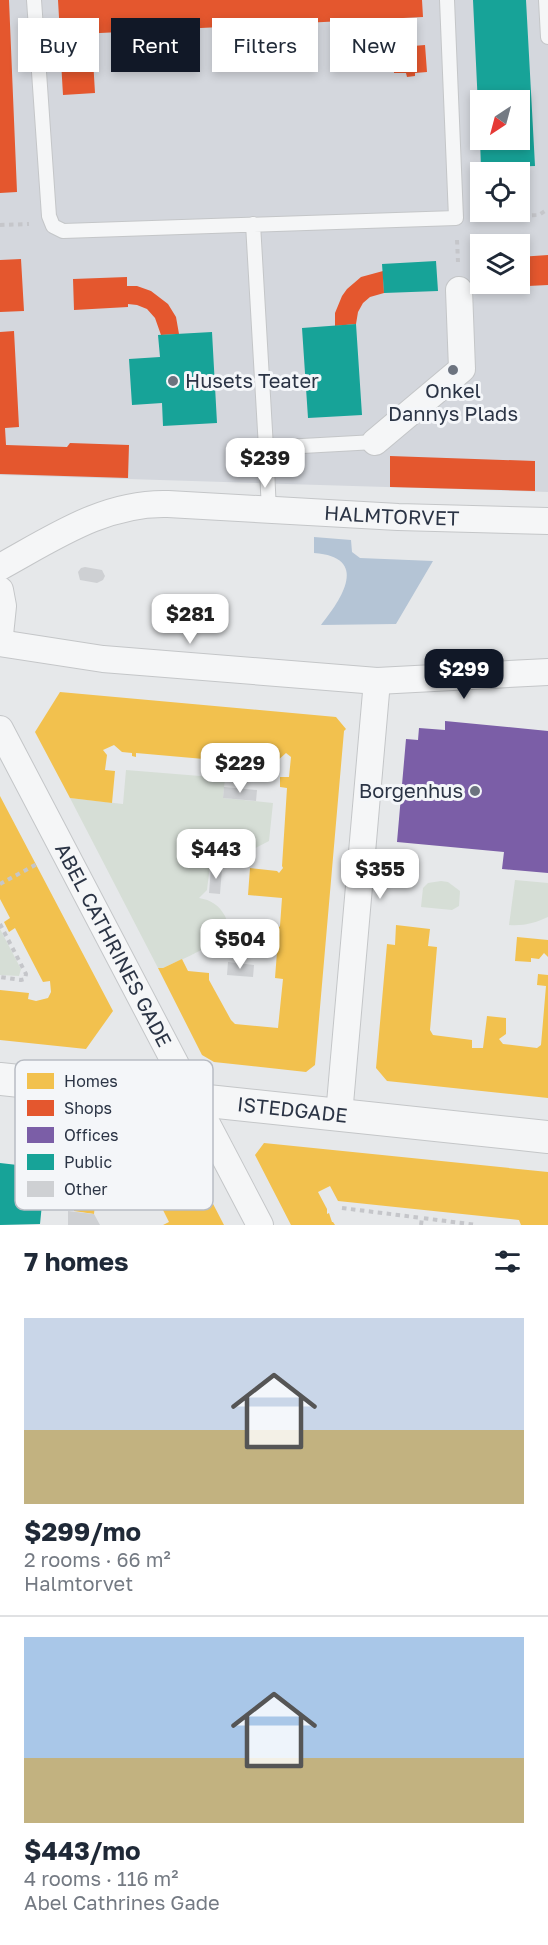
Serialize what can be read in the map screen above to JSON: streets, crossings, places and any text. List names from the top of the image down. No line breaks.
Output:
{"streets":{"street":["HALMTORVET","ABEL CATHRINES GADE","ISTEDGADE"]},"places":["Onkel Dannys Plads","Husets Teater","Borgenhus"],"legend":["Homes","Shops","Offices","Public","Other"],"north":"bottom left","page":{"chip":["Buy","Rent","Filters","New"],"price":["$239","$281","$299","$229","$443","$355","$504"],"heading":"7 homes","list":[{"name":"$299/mo","note":"2 rooms · 66 m² · Halmtorvet"},{"name":"$443/mo","note":"4 rooms · 116 m² · Abel Cathrines Gade"}]}}
